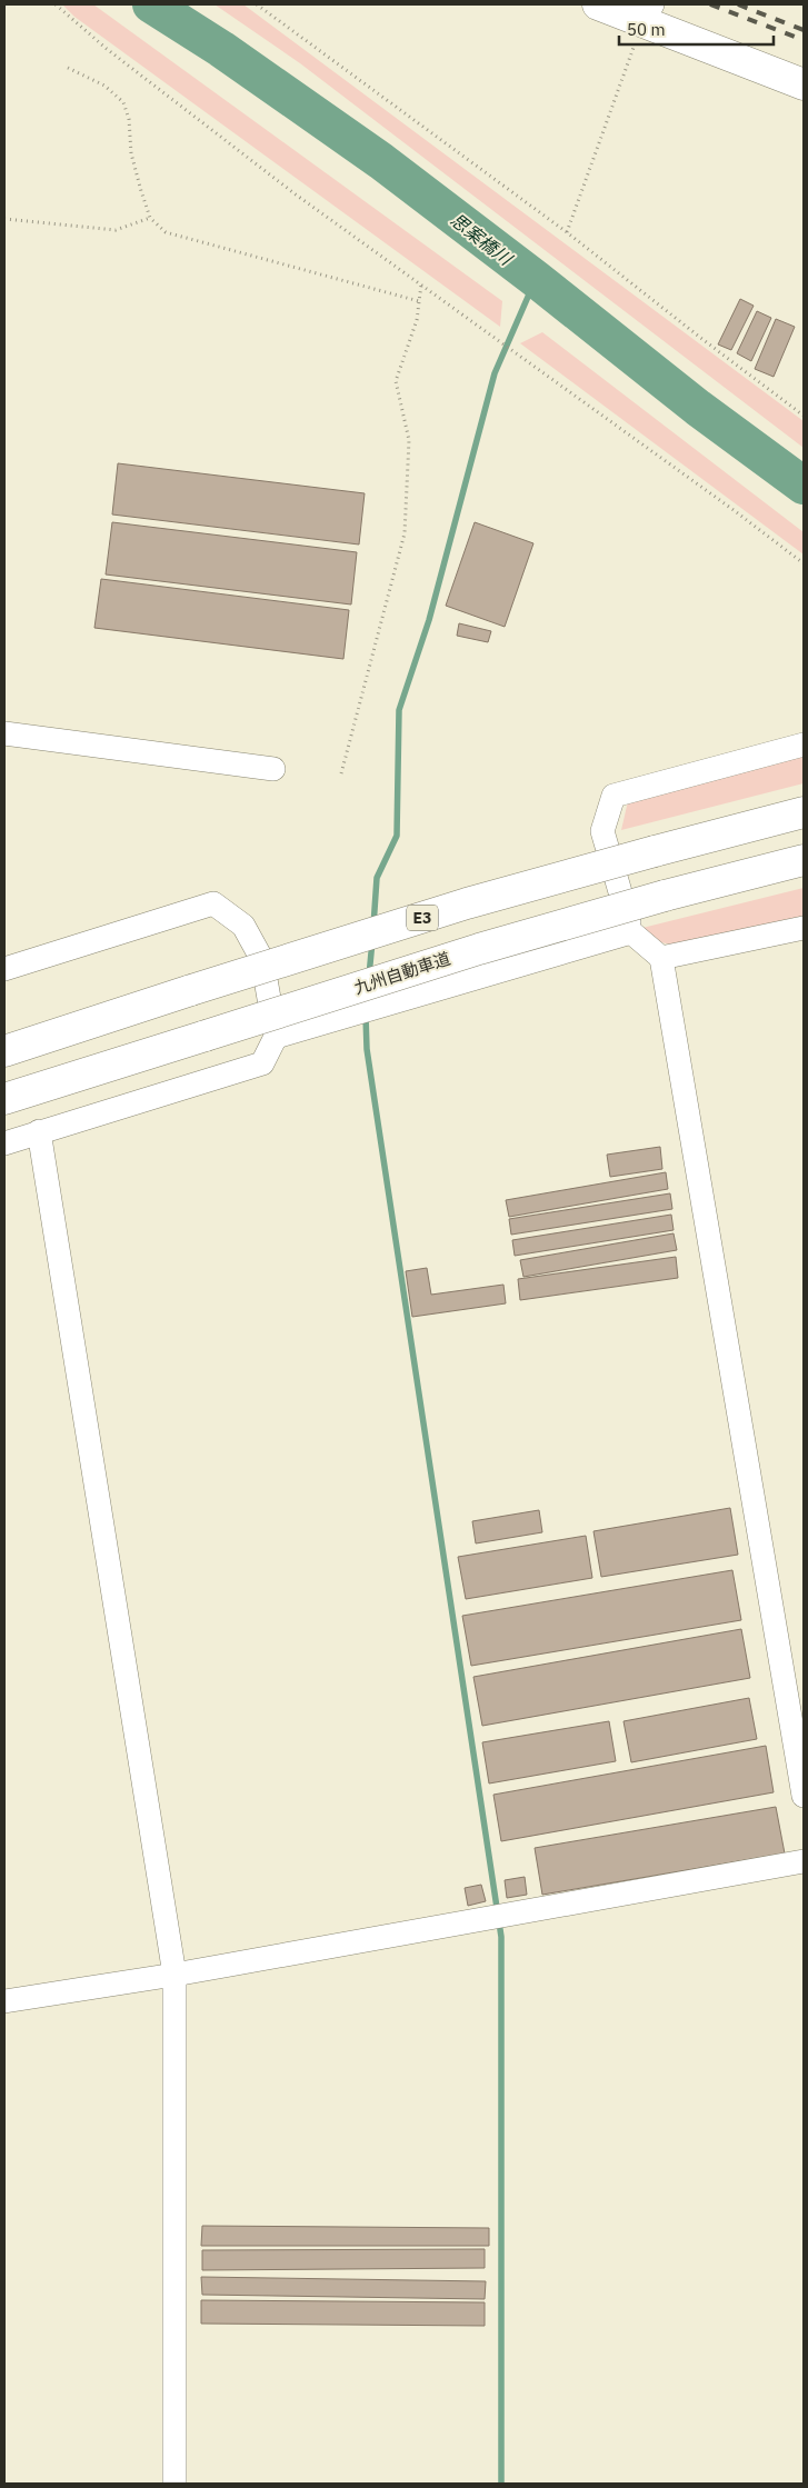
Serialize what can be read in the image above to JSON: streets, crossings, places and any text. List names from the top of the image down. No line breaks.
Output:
{"streets":{"main road":["E3","九州自動車道"]},"water":["思案橋川"],"scale_bar":"50 m"}
